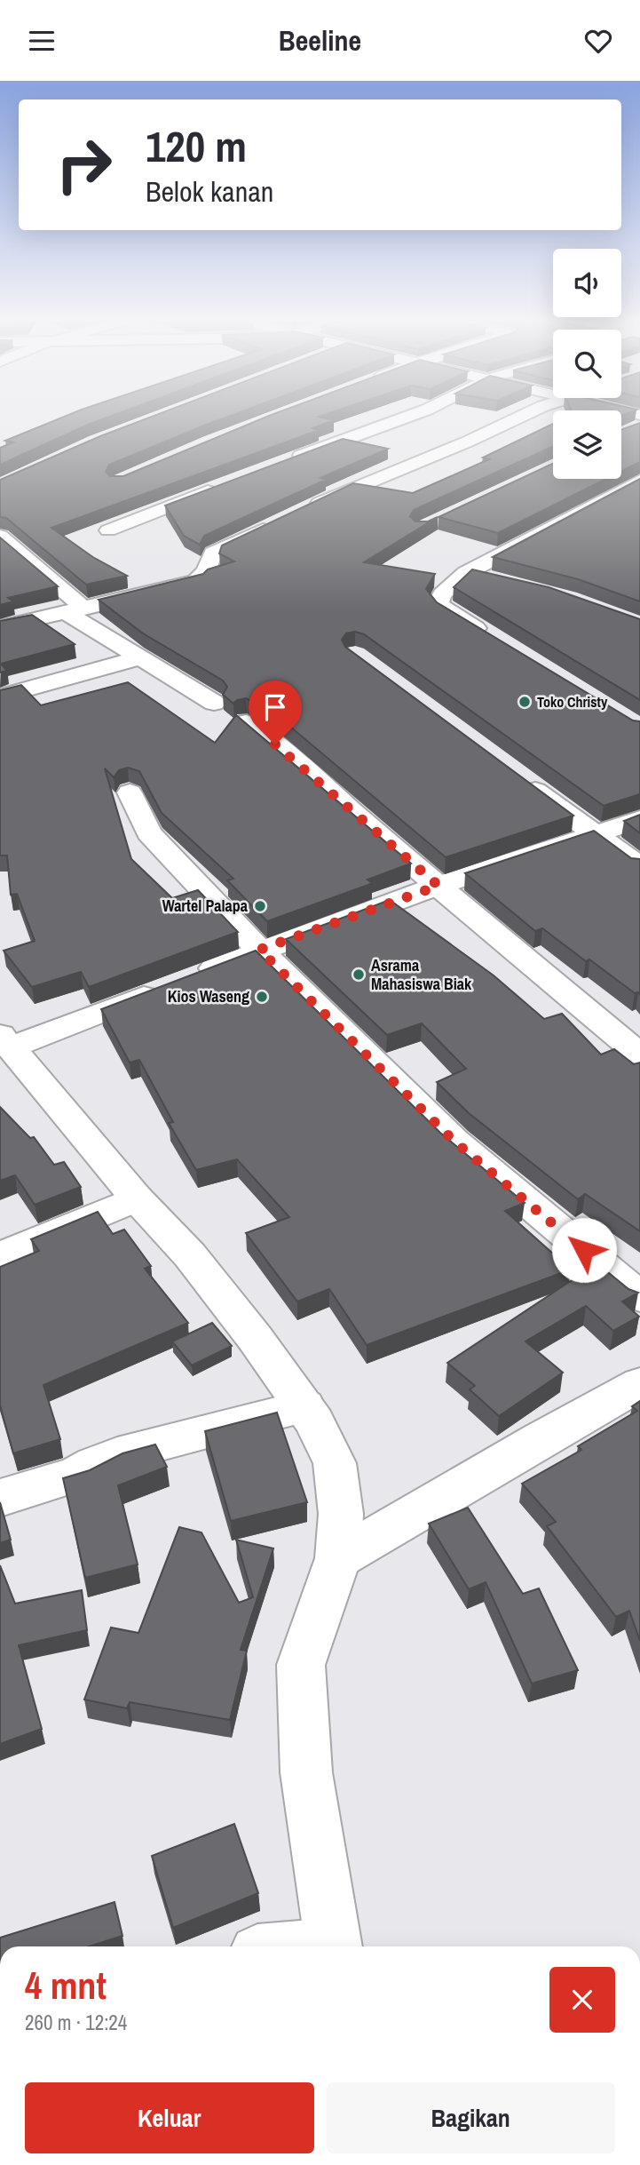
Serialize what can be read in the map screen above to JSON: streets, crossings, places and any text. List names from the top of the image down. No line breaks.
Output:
{"places":["Toko Christy","Wartel Palapa","Asrama Mahasiswa Biak","Kios Waseng"],"page":{"header":"Beeline","turn":["120 m","Belok kanan"],"heading":["4 mnt","260 m · 12:24"],"buttons":["Keluar","Bagikan"]}}
